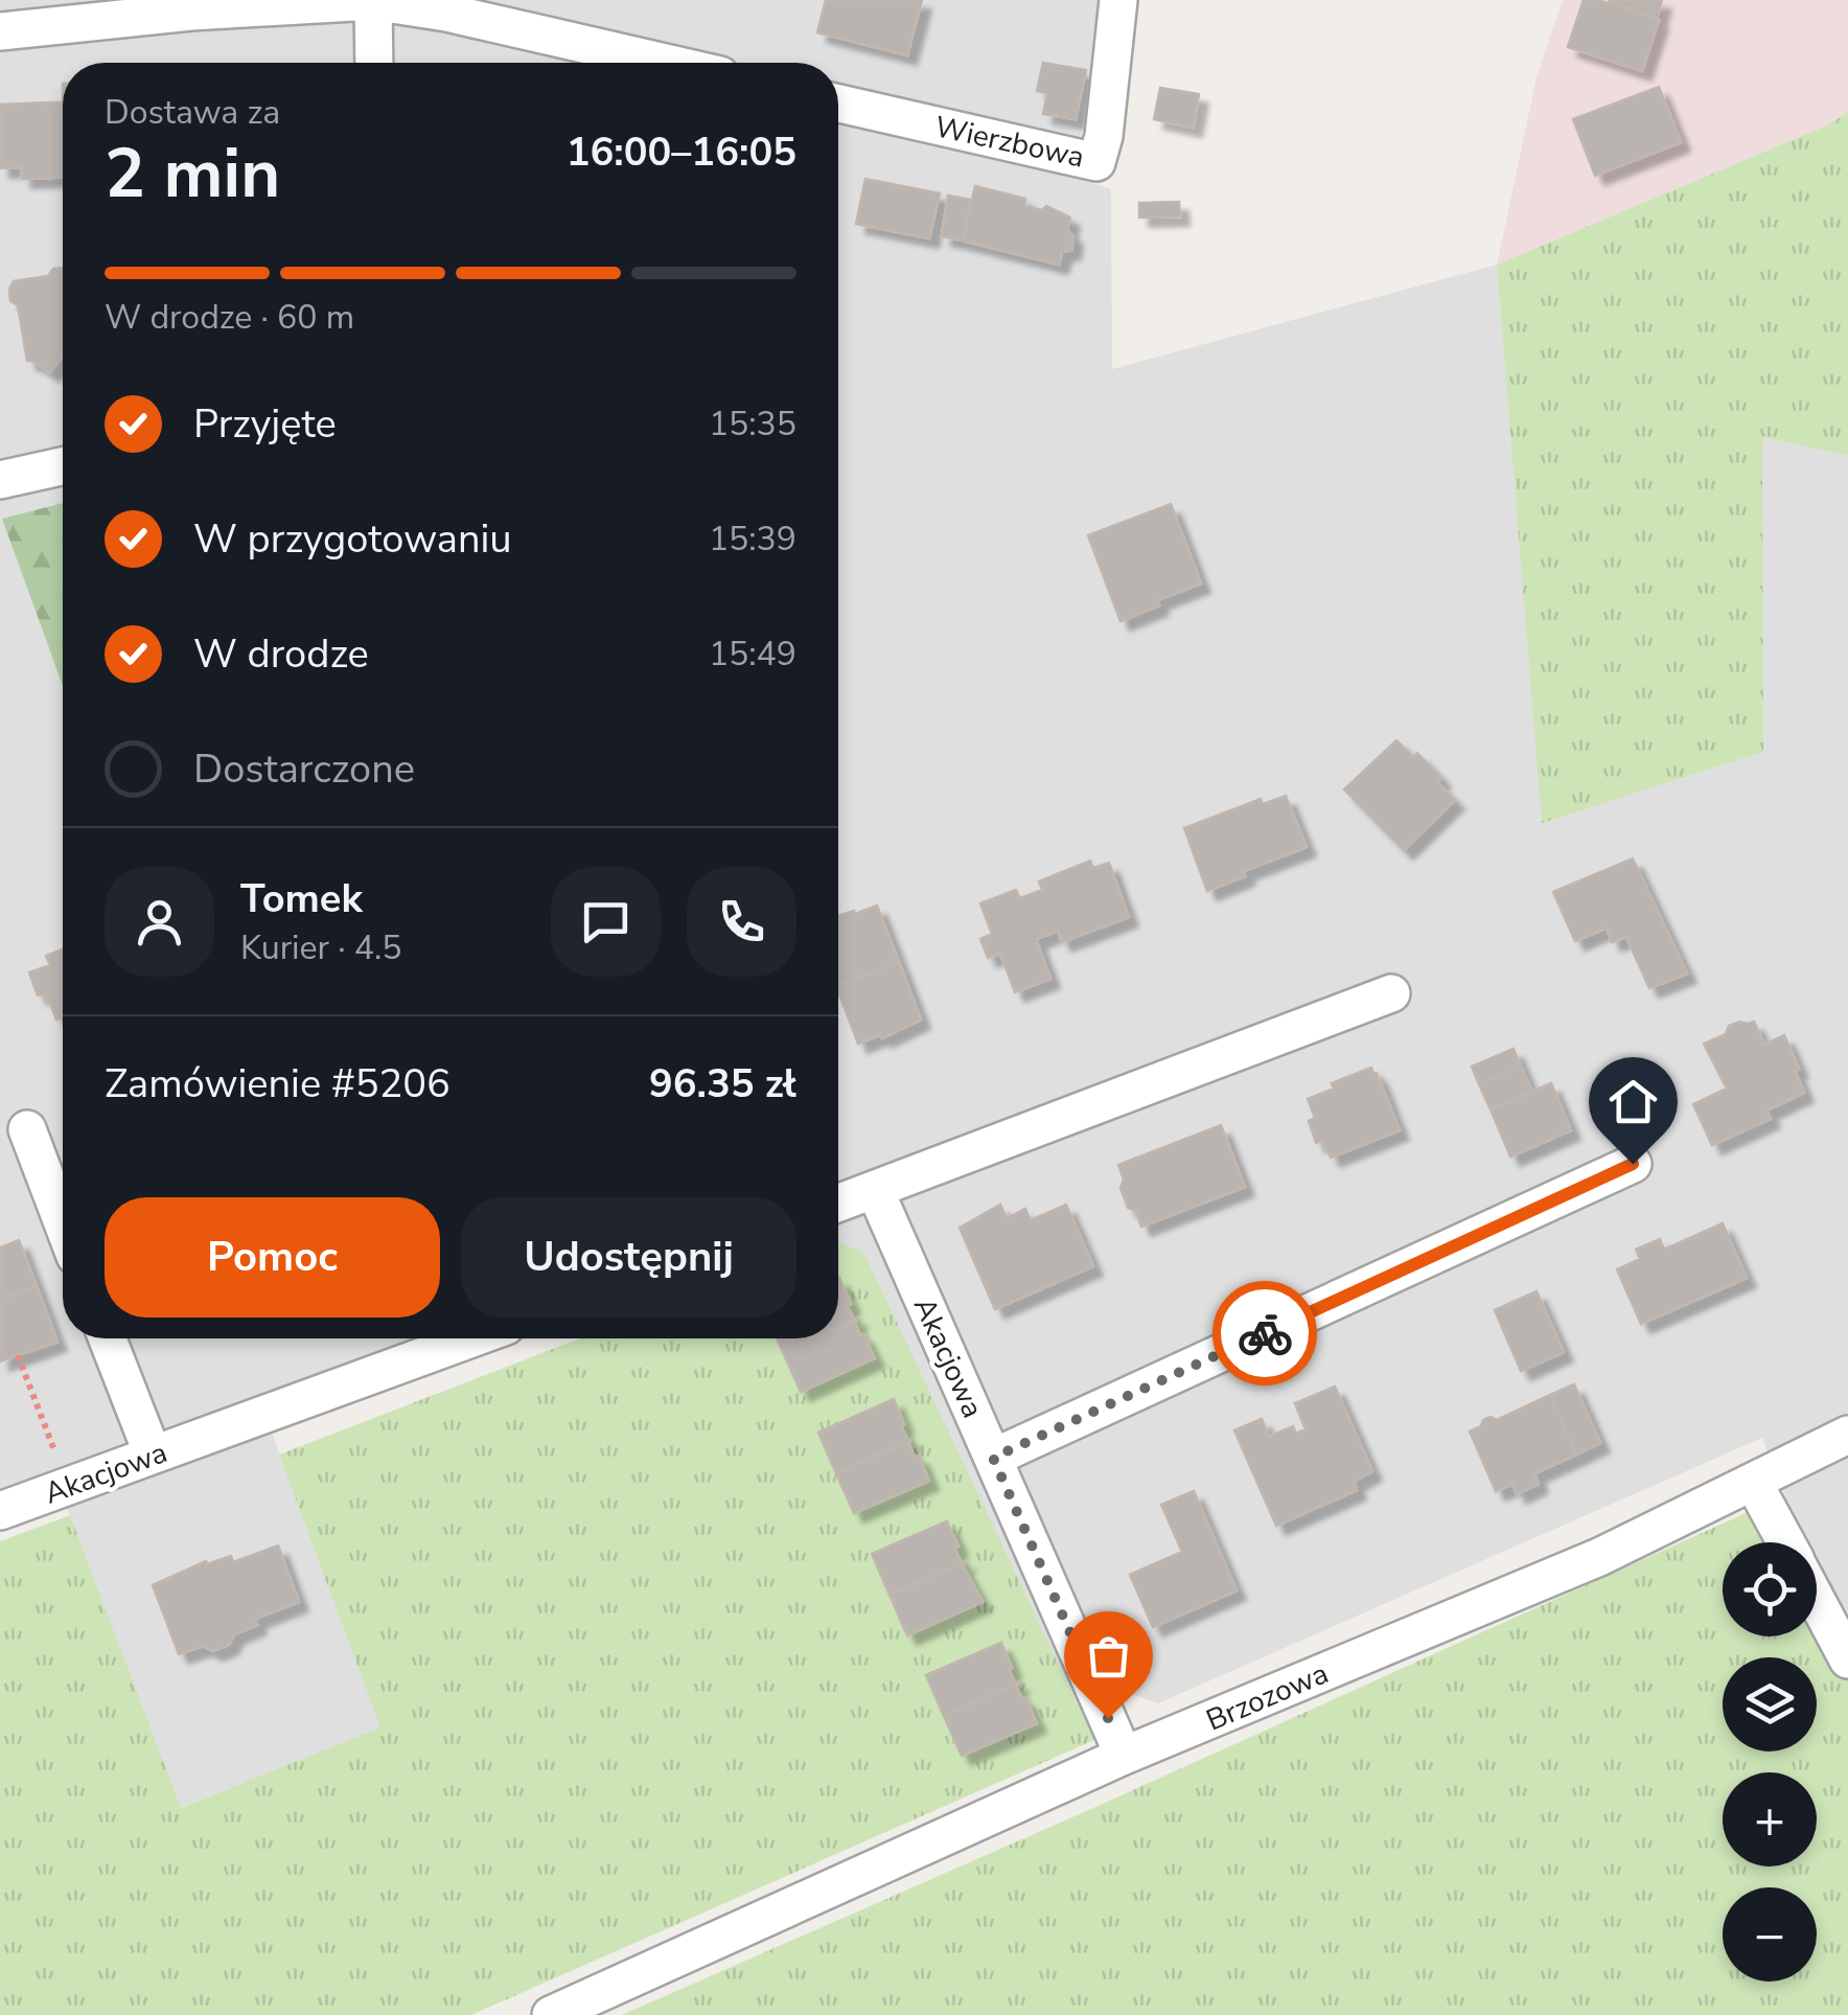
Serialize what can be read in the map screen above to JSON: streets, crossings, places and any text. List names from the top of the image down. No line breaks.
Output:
{"streets":{"street":["Wierzbowa","Akacjowa","Brzozowa"]},"crossings":[["Akacjowa","Brzozowa"]],"page":{"heading":["2 min","Dostawa za","16:00–16:05"],"panel":["Tomek","Kurier · 4.5","Zamówienie #5206","96.35 zł"],"bar":"W drodze · 60 m","list":[["Przyjęte","15:35"],["W przygotowaniu","15:39"],["W drodze","15:49"],"Dostarczone"],"buttons":["Pomoc","Udostępnij"],"map_buttons":["+","−"]}}
